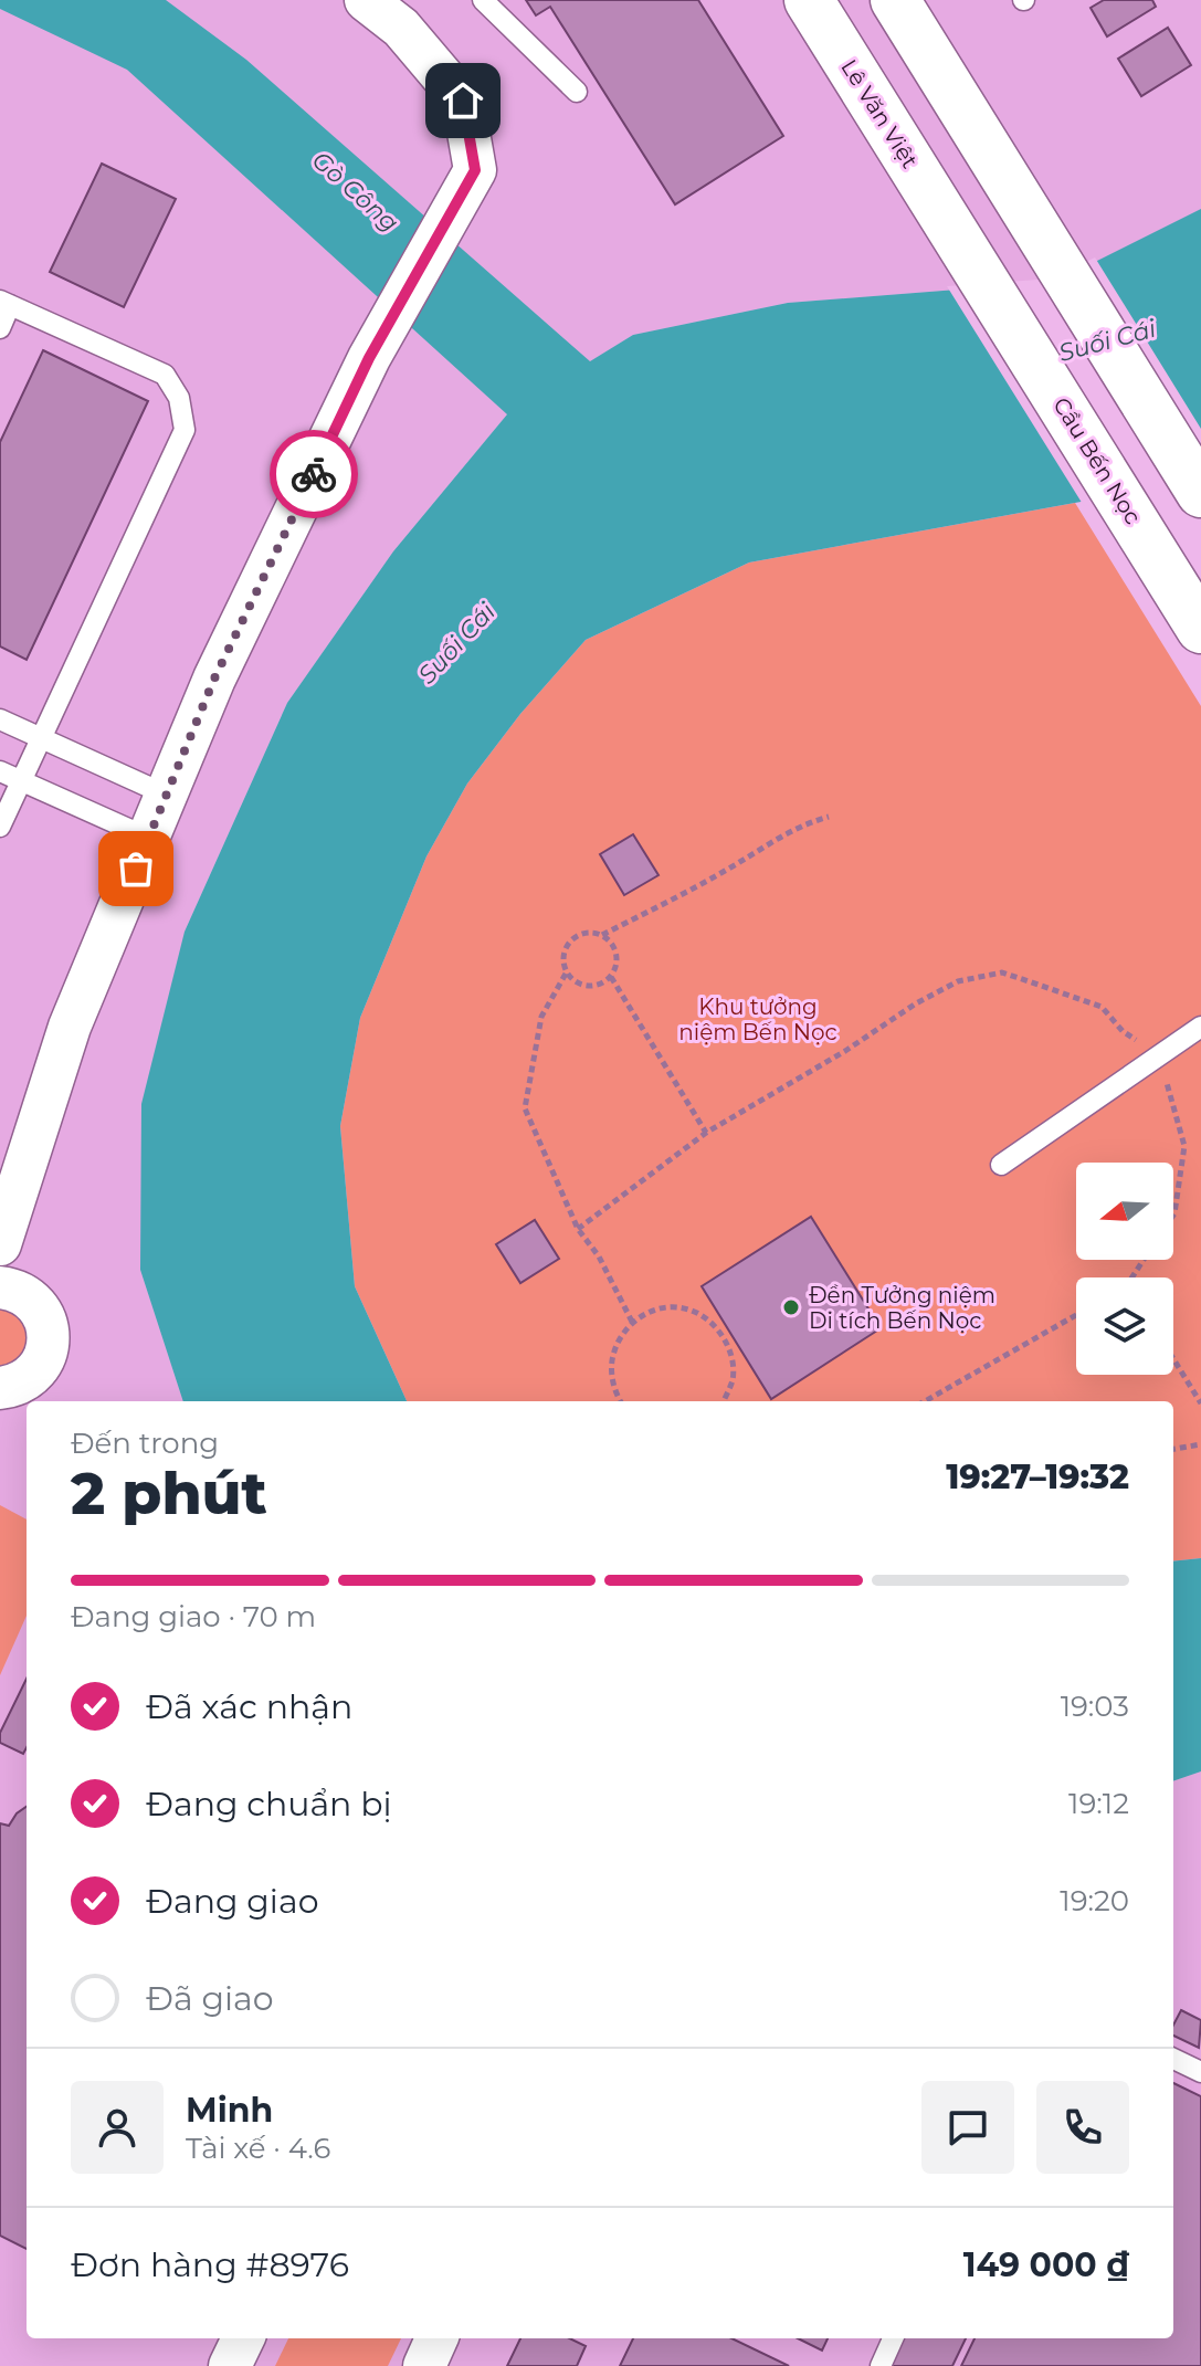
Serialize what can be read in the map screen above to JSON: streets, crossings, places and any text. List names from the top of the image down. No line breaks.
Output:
{"streets":{"main road":["Lê Văn Việt","Cầu Bến Nọc"]},"crossings":[["Lê Văn Việt","Cầu Bến Nọc"]],"water":["Gò Công","Suối Cái"],"parks":["Khu tưởng niệm Bến Nọc"],"places":["Đền Tưởng niệm Di tích Bến Nọc"],"north":"left","page":{"heading":["2 phút","Đến trong","19:27–19:32"],"panel":["Minh","Tài xế · 4.6","Đơn hàng #8976","149 000 ₫"],"bar":"Đang giao · 70 m","list":[["Đã xác nhận","19:03"],["Đang chuẩn bị","19:12"],["Đang giao","19:20"],"Đã giao"]}}
